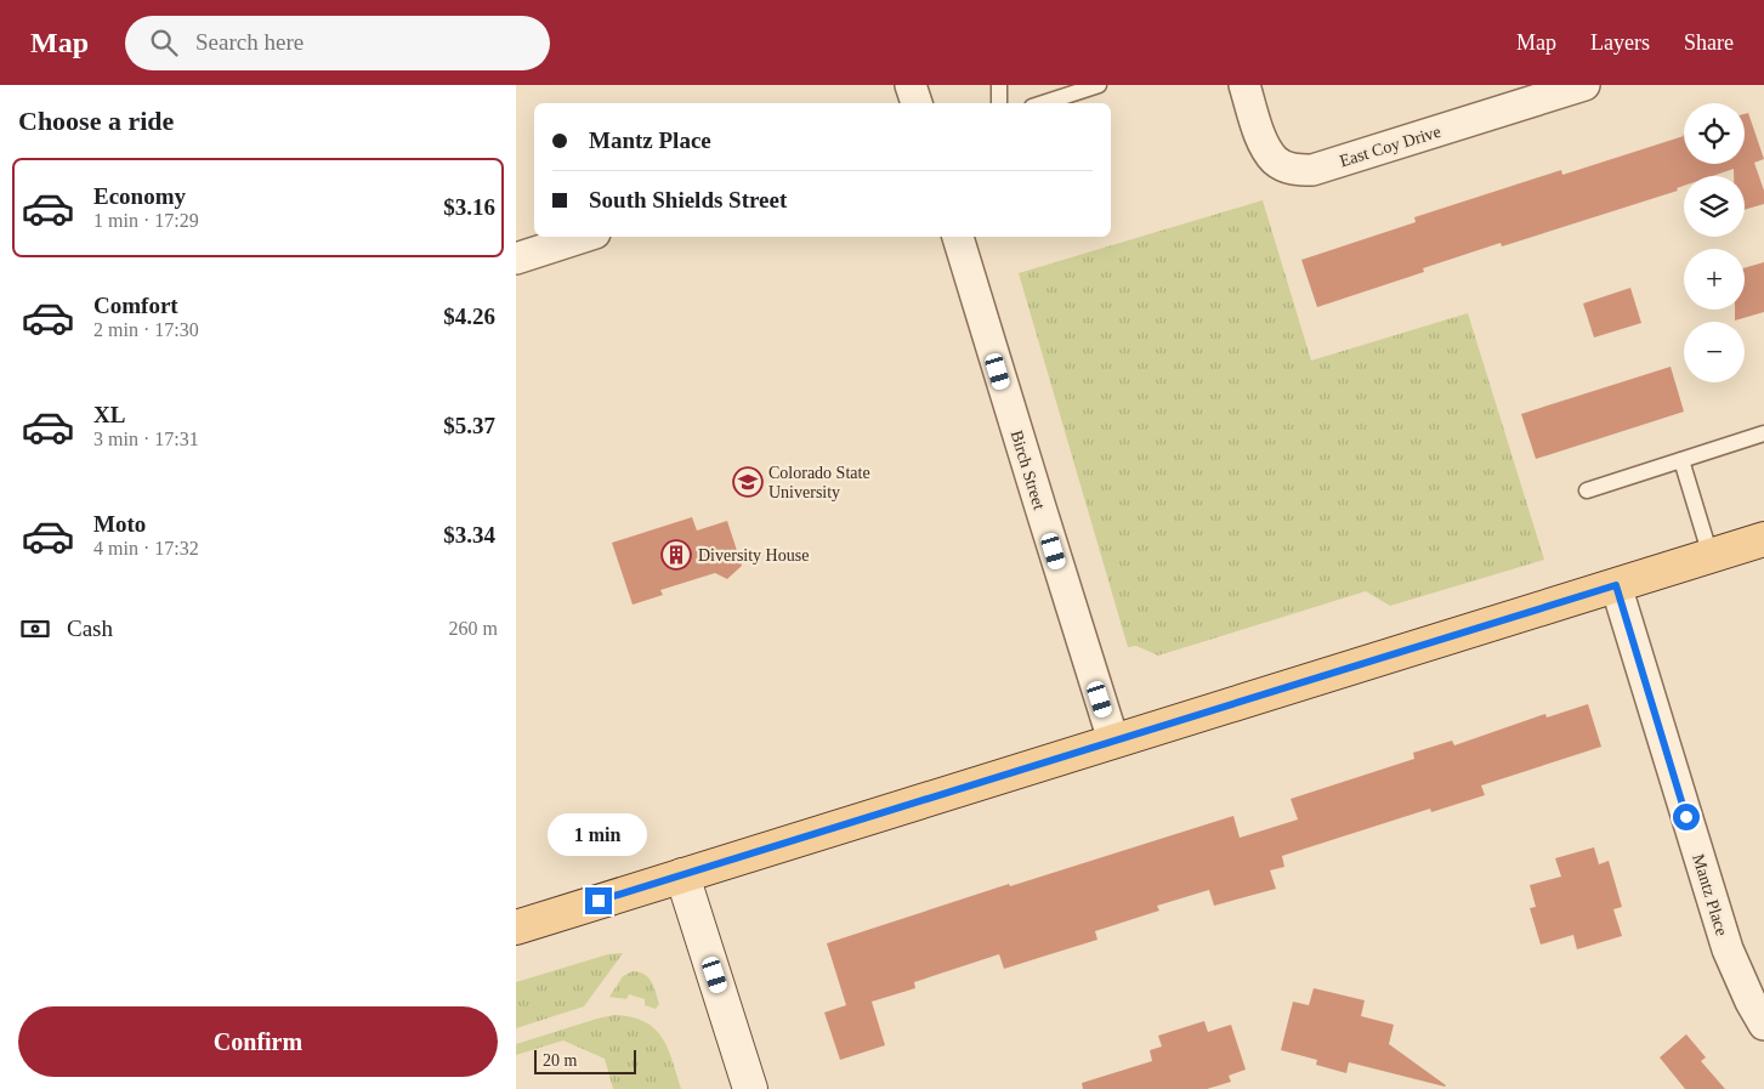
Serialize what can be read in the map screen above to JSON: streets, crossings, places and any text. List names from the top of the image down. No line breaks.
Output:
{"streets":{"street":["East Coy Drive","Birch Street","Mantz Place"]},"places":{"school or university":["Colorado State University"],"building":["Diversity House"]},"scale_bar":"20 m","page":{"header":"Map","search":"Search here","nav":["Map","Layers","Share"],"heading":"Choose a ride","map_buttons":["+","−"],"banner":["Mantz Place","South Shields Street"],"list":[{"name":"Economy","note":"1 min · 17:29","value":"$3.16"},{"name":"Comfort","note":"2 min · 17:30","value":"$4.26"},{"name":"XL","note":"3 min · 17:31","value":"$5.37"},{"name":"Moto","note":"4 min · 17:32","value":"$3.34"}],"pay":["Cash","260 m"],"bubble":"1 min","buttons":"Confirm","scale":"20 m"}}
